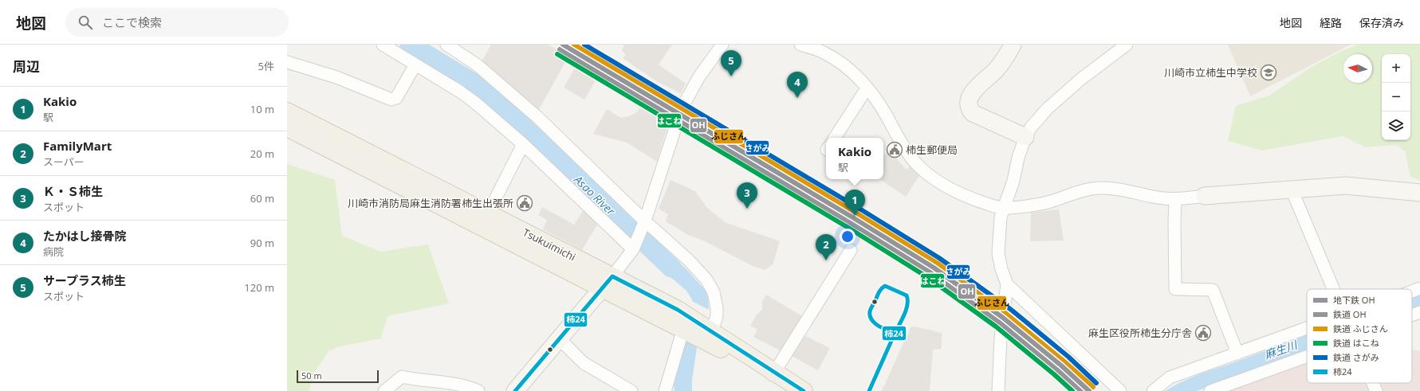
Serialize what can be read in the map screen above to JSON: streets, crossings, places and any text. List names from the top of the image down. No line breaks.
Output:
{"streets":{"main road":["Tsukuimichi"]},"water":["Asao River","麻生川"],"places":{"school or university":["川崎市立柿生中学校"],"public building":["柿生郵便局","川崎市消防局麻生消防署柿生出張所","麻生区役所柿生分庁舎"]},"lines":["metro line OH","rail line ふじさん","rail line さがみ","rail line OH","rail line はこね","transit line 柿24"],"legend":["地下鉄 OH","鉄道 OH","鉄道 ふじさん","鉄道 はこね","鉄道 さがみ","柿24"],"scale_bar":"50 m","north":"left","page":{"header":"地図","search":"ここで検索","nav":["地図","経路","保存済み"],"heading":["周辺","5件"],"pins":["5","4","3","1","2"],"map_buttons":["+","−"],"list":[{"mark":"1","name":"Kakio","note":"駅","value":"10 m"},{"mark":"2","name":"FamilyMart","note":"スーパー","value":"20 m"},{"mark":"3","name":"Ｋ・Ｓ柿生","note":"スポット","value":"60 m"},{"mark":"4","name":"たかはし接骨院","note":"病院","value":"90 m"},{"mark":"5","name":"サープラス柿生","note":"スポット","value":"120 m"}],"popup":["Kakio","駅"],"scale":"50 m"}}
